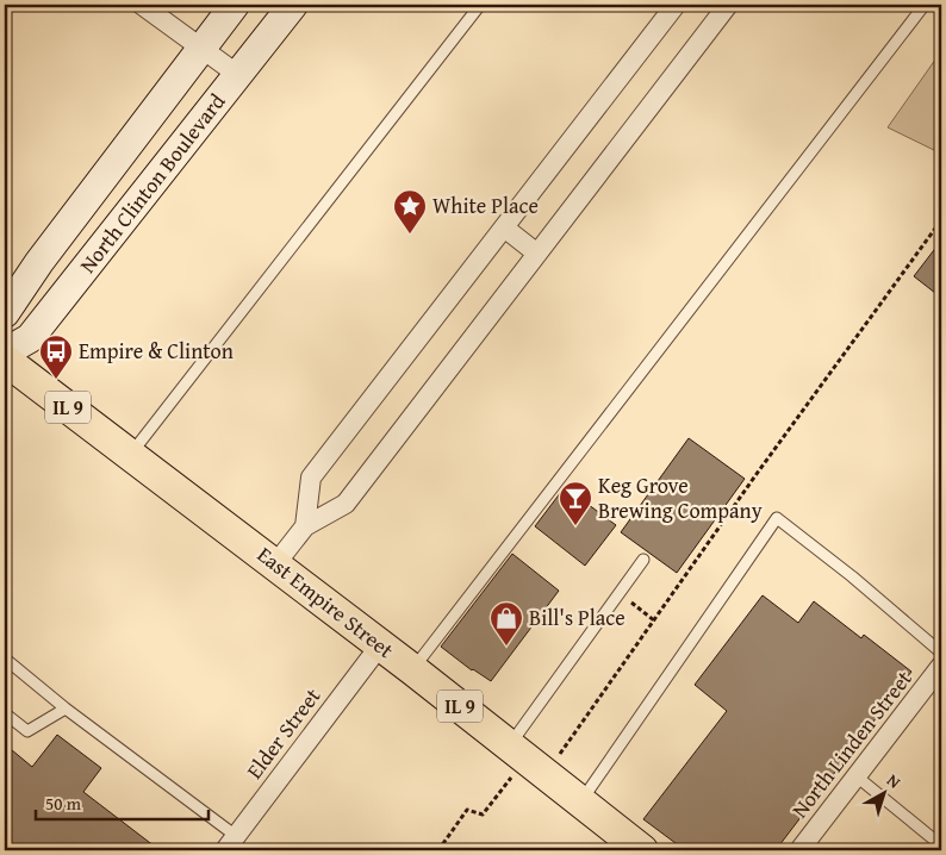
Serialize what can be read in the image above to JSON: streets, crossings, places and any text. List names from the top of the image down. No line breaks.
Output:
{"streets":{"main road":["IL 9","East Empire Street"],"street":["North Clinton Boulevard","Elder Street","North Linden Street"]},"crossings":[["East Empire Street","Elder Street"]],"places":{"place":["White Place"],"bus stop":["Empire & Clinton"],"bar":["Keg Grove Brewing Company"],"shop":["Bill's Place"]},"scale_bar":"50 m","north":"top right"}
